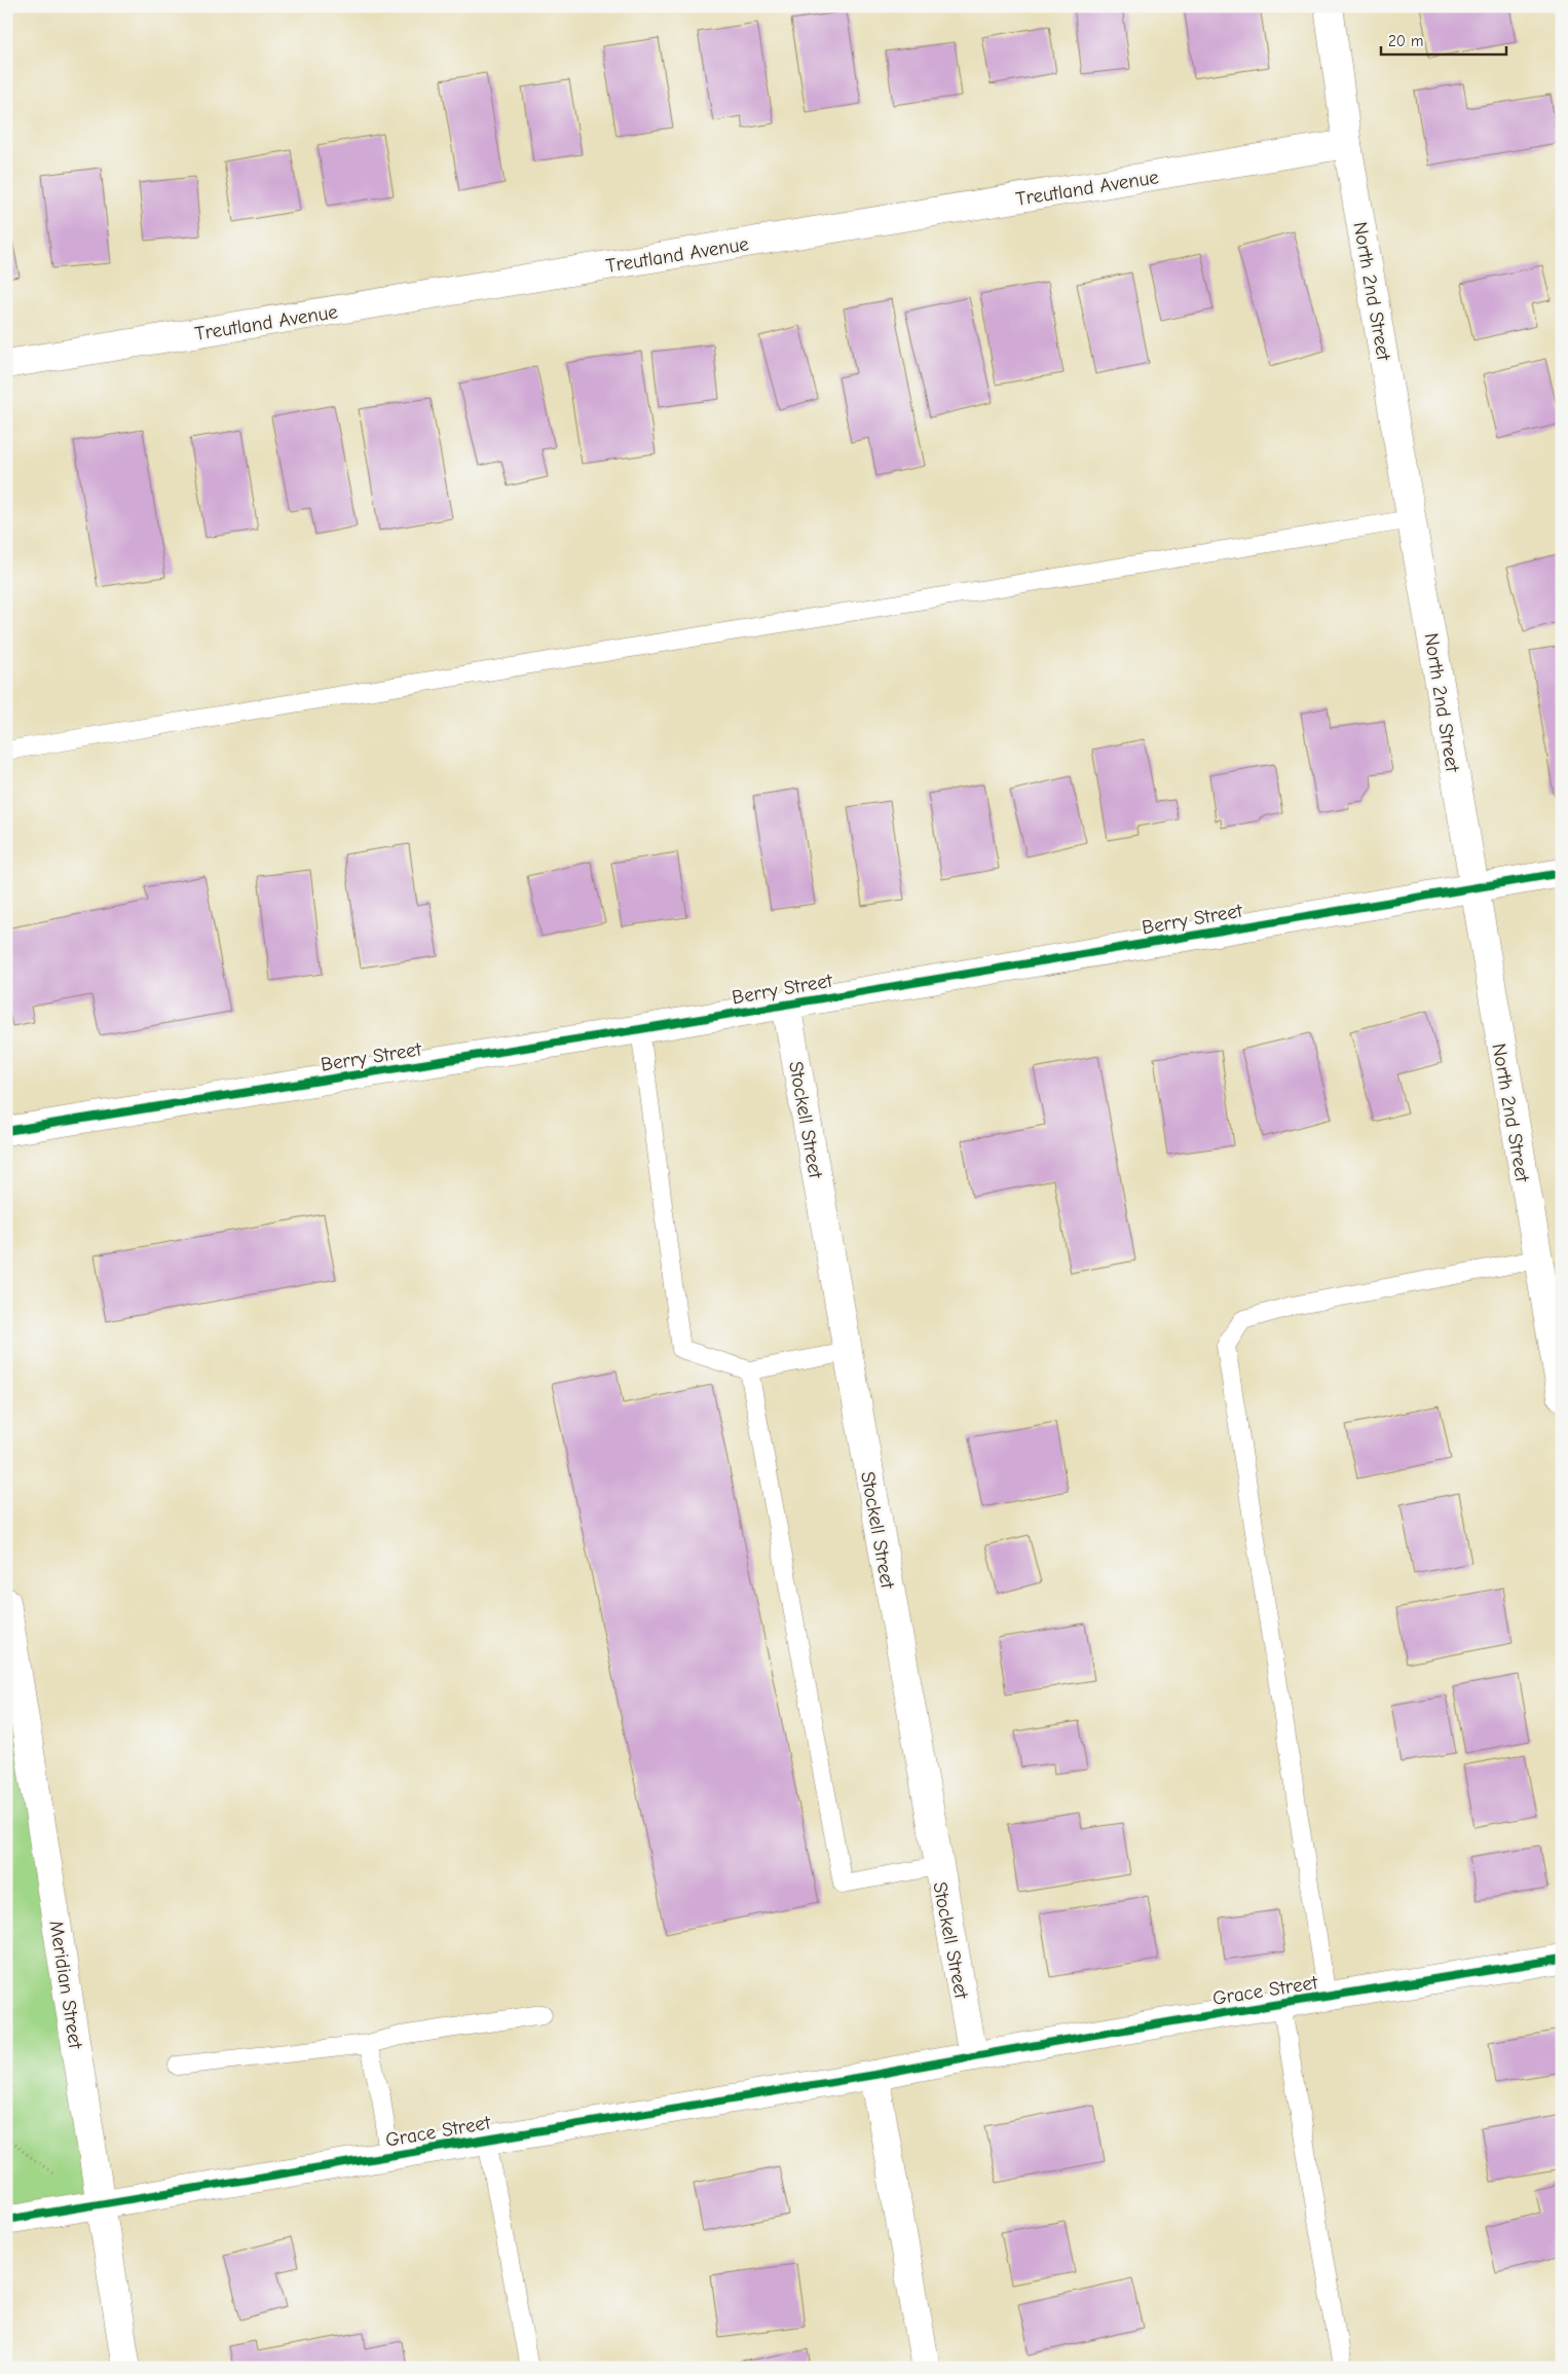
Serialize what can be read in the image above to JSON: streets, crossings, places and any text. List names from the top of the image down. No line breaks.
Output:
{"streets":{"street":["Treutland Avenue","North 2nd Street","Berry Street","Stockell Street","Meridian Street","Grace Street"]},"crossings":[["Treutland Avenue","North 2nd Street"],["North 2nd Street","Berry Street"],["Berry Street","Stockell Street"],["Stockell Street","Grace Street"],["Meridian Street","Grace Street"]],"scale_bar":"20 m"}
